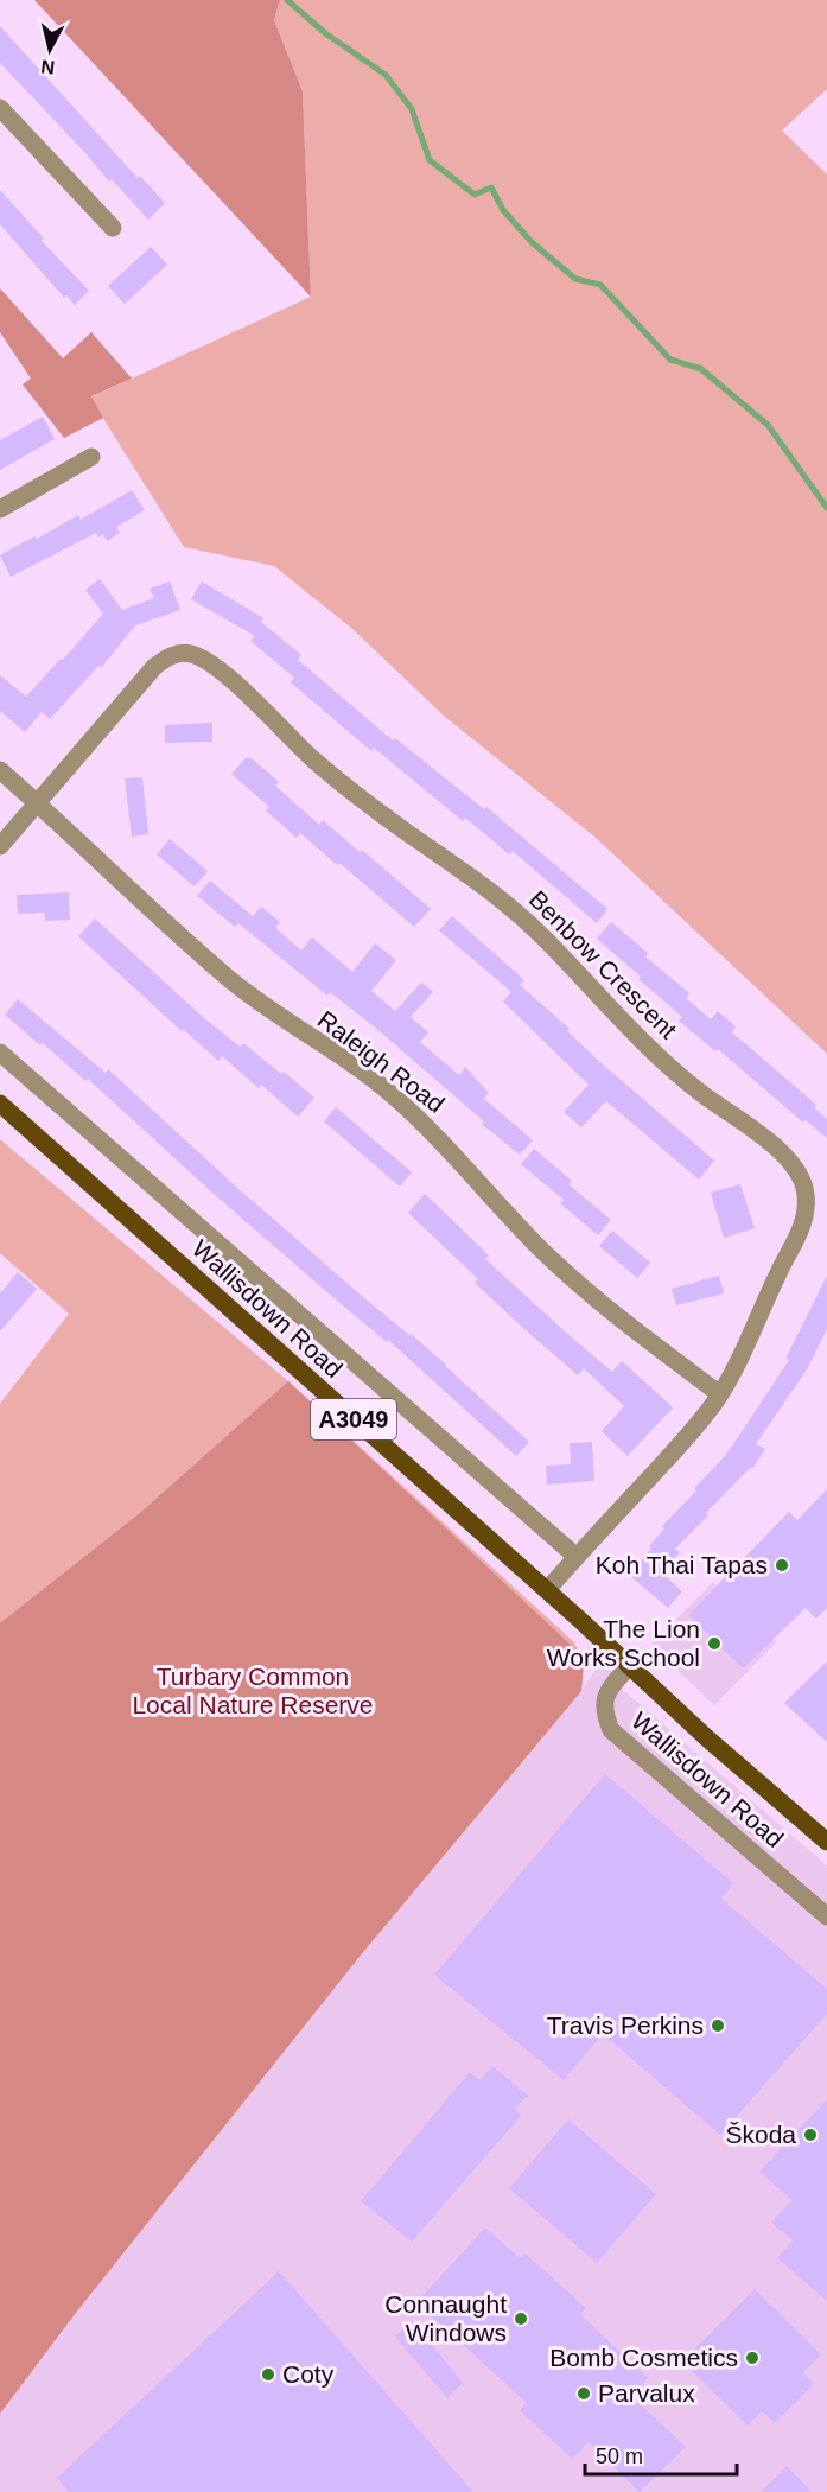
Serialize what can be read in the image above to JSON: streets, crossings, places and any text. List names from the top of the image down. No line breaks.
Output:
{"streets":{"main road":["Wallisdown Road","A3049"],"street":["Benbow Crescent","Raleigh Road"]},"crossings":[["Benbow Crescent","Raleigh Road"],["Benbow Crescent","Wallisdown Road"]],"parks":["Turbary Common Local Nature Reserve"],"places":["Koh Thai Tapas","The Lion Works School","Travis Perkins","Škoda","Connaught Windows","Bomb Cosmetics","Coty","Parvalux"],"scale_bar":"50 m","north":"bottom"}
